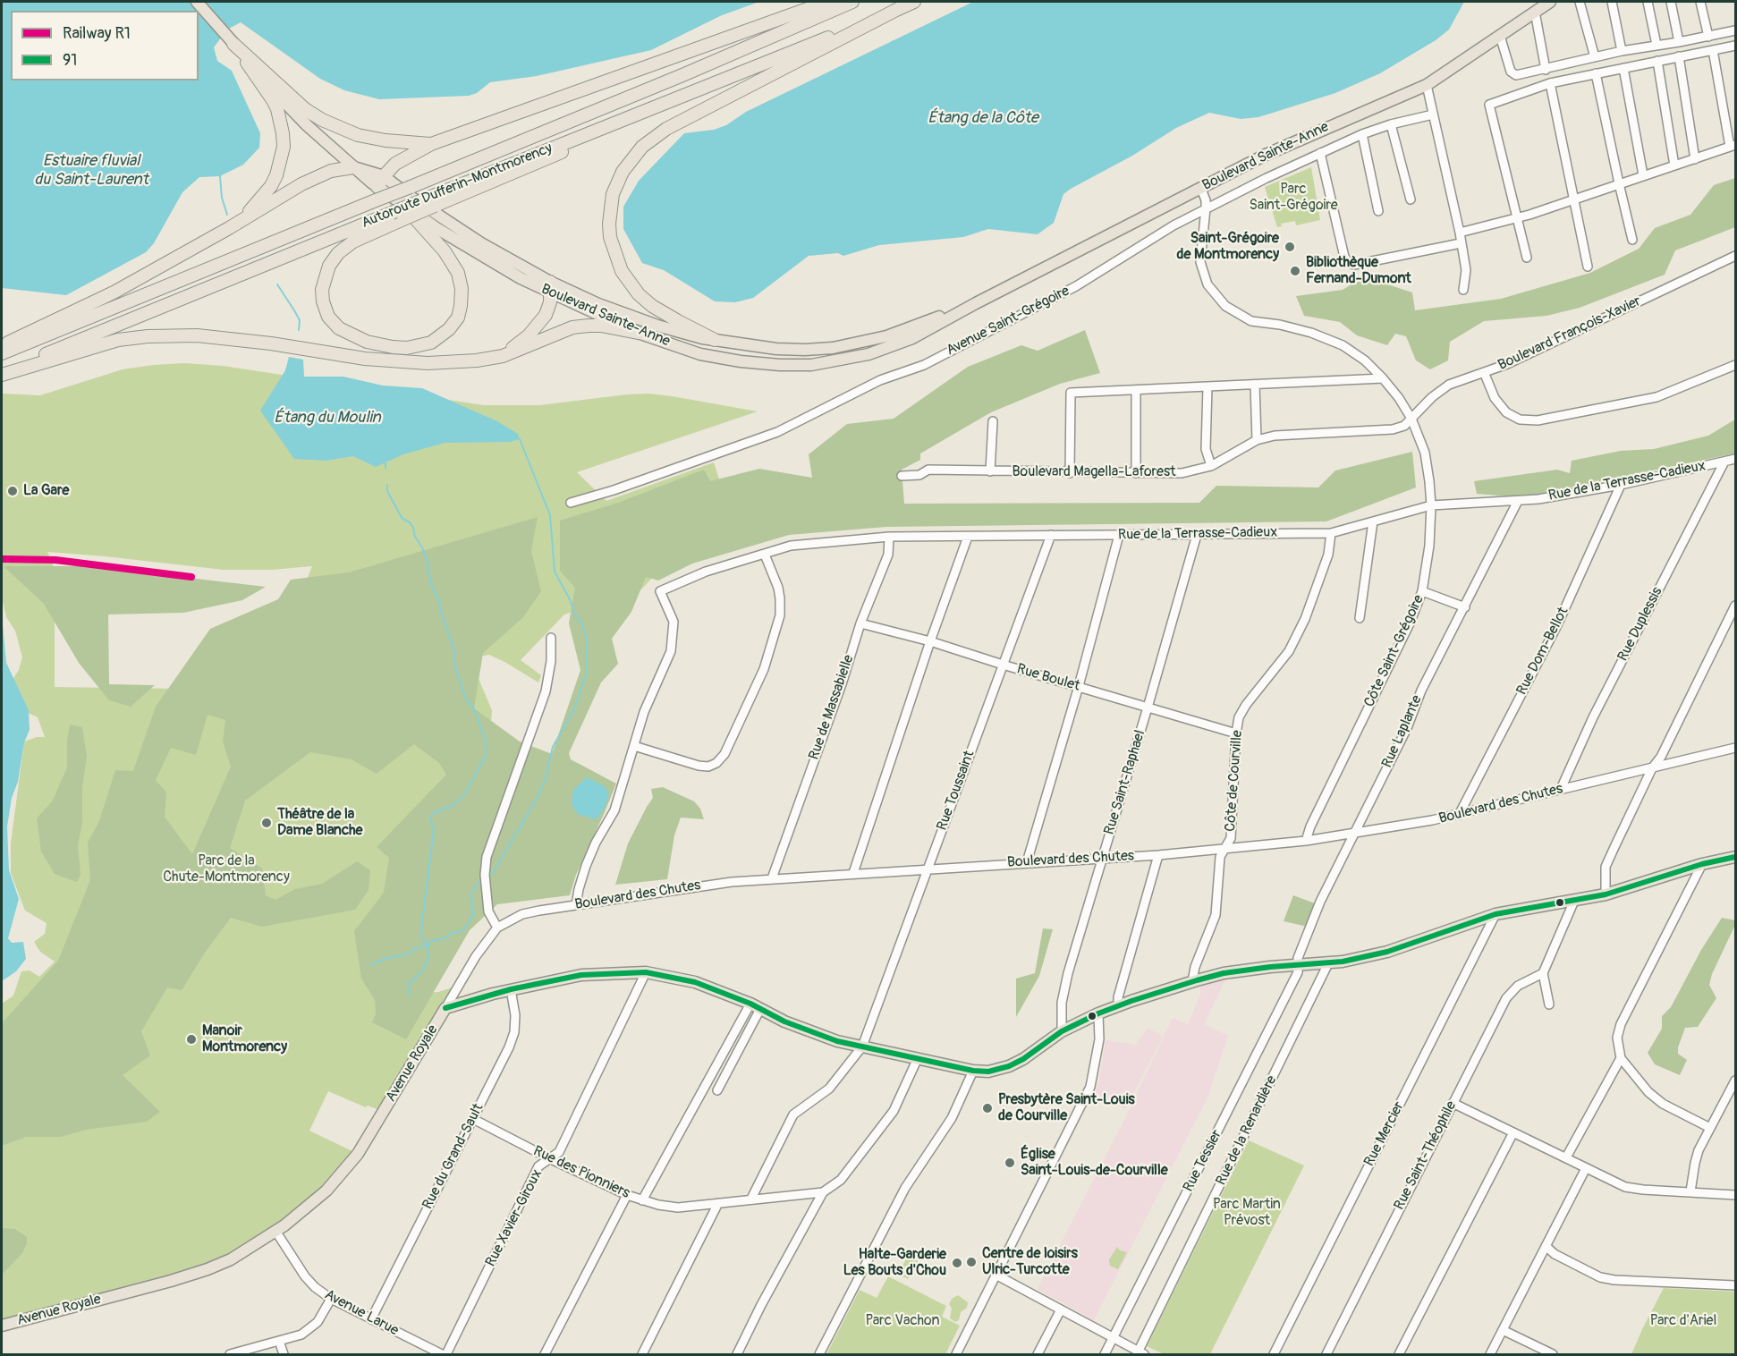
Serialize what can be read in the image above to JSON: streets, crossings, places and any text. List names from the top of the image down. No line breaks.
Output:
{"streets":{"highway":["Autoroute Dufferin-Montmorency"],"main road":["Boulevard Sainte-Anne","Avenue Royale"],"street":["Avenue Saint-Grégoire","Boulevard François-Xavier","Boulevard Magella-Laforest","Rue de la Terrasse-Cadieux","Rue Duplessis","Côte Saint-Grégoire","Rue Dom-Bellot","Rue Boulet","Rue de Massabielle","Rue Laplante","Côte de Courville","Rue Saint-Raphael","Rue Toussaint","Boulevard des Chutes","Rue de la Renardière","Rue Mercier","Rue Saint-Théophile","Rue du Grand-Sault","Rue Tessier","Rue des Pionniers","Rue Xavier-Giroux","Avenue Larue"]},"crossings":[["Boulevard Sainte-Anne","Côte Saint-Grégoire"],["Avenue Saint-Grégoire","Côte Saint-Grégoire"],["Boulevard François-Xavier","Boulevard Magella-Laforest"],["Boulevard François-Xavier","Côte Saint-Grégoire"],["Boulevard Magella-Laforest","Côte Saint-Grégoire"],["Rue de la Terrasse-Cadieux","Rue Duplessis"],["Rue de la Terrasse-Cadieux","Côte Saint-Grégoire"],["Rue de la Terrasse-Cadieux","Rue Dom-Bellot"],["Rue de la Terrasse-Cadieux","Rue de Massabielle"],["Rue de la Terrasse-Cadieux","Rue Laplante"],["Rue de la Terrasse-Cadieux","Côte de Courville"],["Rue de la Terrasse-Cadieux","Rue Saint-Raphael"],["Rue de la Terrasse-Cadieux","Rue Toussaint"],["Rue Duplessis","Boulevard des Chutes"],["Côte Saint-Grégoire","Boulevard des Chutes"],["Rue Dom-Bellot","Boulevard des Chutes"],["Rue Boulet","Rue de Massabielle"],["Rue Boulet","Côte de Courville"],["Rue Boulet","Rue Saint-Raphael"],["Rue Boulet","Rue Toussaint"],["Rue de Massabielle","Boulevard des Chutes"],["Rue Laplante","Boulevard des Chutes"],["Rue Laplante","Avenue Royale"],["Rue Laplante","Rue Tessier"],["Côte de Courville","Boulevard des Chutes"],["Côte de Courville","Avenue Royale"],["Rue Saint-Raphael","Boulevard des Chutes"],["Rue Saint-Raphael","Avenue Royale"],["Rue Toussaint","Boulevard des Chutes"],["Rue Toussaint","Avenue Royale"],["Rue Toussaint","Rue des Pionniers"],["Boulevard des Chutes","Avenue Royale"],["Avenue Royale","Rue de la Renardière"],["Avenue Royale","Rue Mercier"],["Avenue Royale","Rue du Grand-Sault"],["Avenue Royale","Rue Tessier"],["Avenue Royale","Rue Xavier-Giroux"],["Avenue Royale","Avenue Larue"],["Rue du Grand-Sault","Rue des Pionniers"],["Rue du Grand-Sault","Avenue Larue"],["Rue des Pionniers","Rue Xavier-Giroux"],["Rue Xavier-Giroux","Avenue Larue"]],"water":["Étang de la Côte","Estuaire fluvial du Saint-Laurent","Étang du Moulin"],"parks":["Parc Saint-Grégoire","Parc de la Chute-Montmorency","Parc Martin Prévost","Parc Vachon","Parc d'Ariel"],"places":["Saint-Grégoire de Montmorency","Bibliothèque Fernand-Dumont","La Gare","Théâtre de la Dame Blanche","Manoir Montmorency","Presbytère Saint-Louis de Courville","Église Saint-Louis-de-Courville","Centre de loisirs Ulric-Turcotte","Halte-Garderie Les Bouts d'Chou"],"lines":["rail line R1","transit line 91"],"legend":["Railway R1","91"]}
